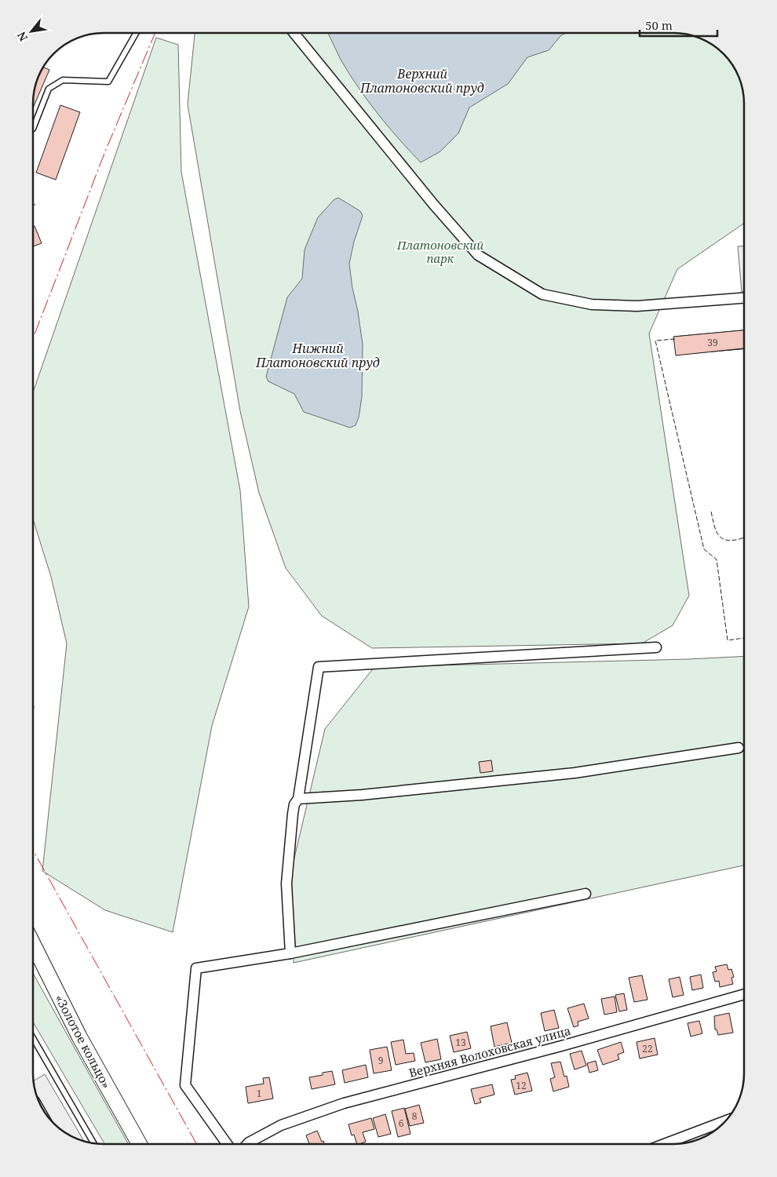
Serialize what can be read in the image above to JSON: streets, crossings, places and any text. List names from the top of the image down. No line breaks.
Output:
{"streets":{"main road":["«Золотое кольцо»"],"street":["Верхняя Волоховская улица"]},"water":["Верхний Платоновский пруд","Нижний Платоновский пруд"],"parks":["Платоновский парк"],"house_numbers":["39","13","22","9","12","1","8","6"],"scale_bar":"50 m","north":"bottom left"}
